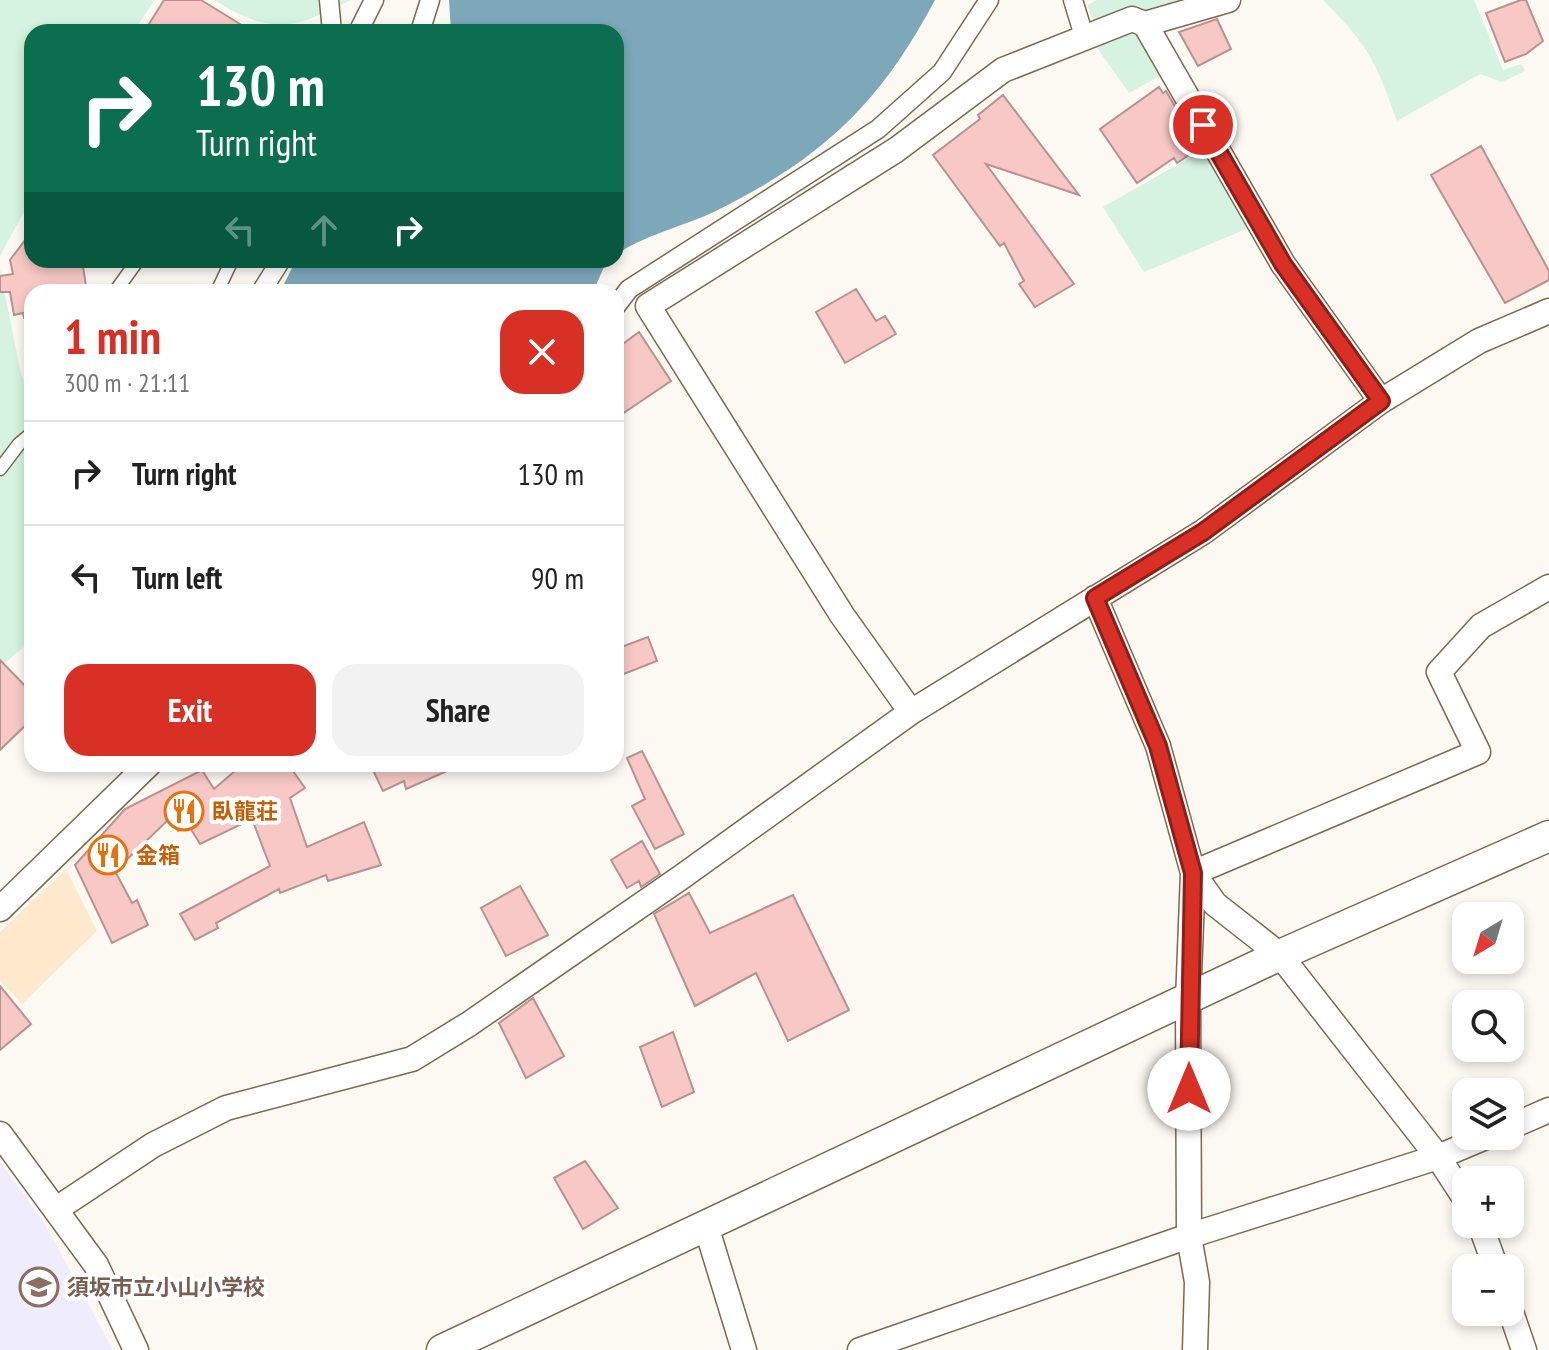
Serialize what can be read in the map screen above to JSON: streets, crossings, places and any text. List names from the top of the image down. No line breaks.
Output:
{"places":{"restaurant":["臥龍荘","金箱"],"school or university":["須坂市立小山小学校"]},"north":"bottom left","page":{"turn":["130 m","Turn right"],"heading":["1 min","300 m · 21:11"],"list":[{"name":"Turn right","value":"130 m"},{"name":"Turn left","value":"90 m"}],"buttons":["Exit","Share"],"map_buttons":["+","−"]}}
